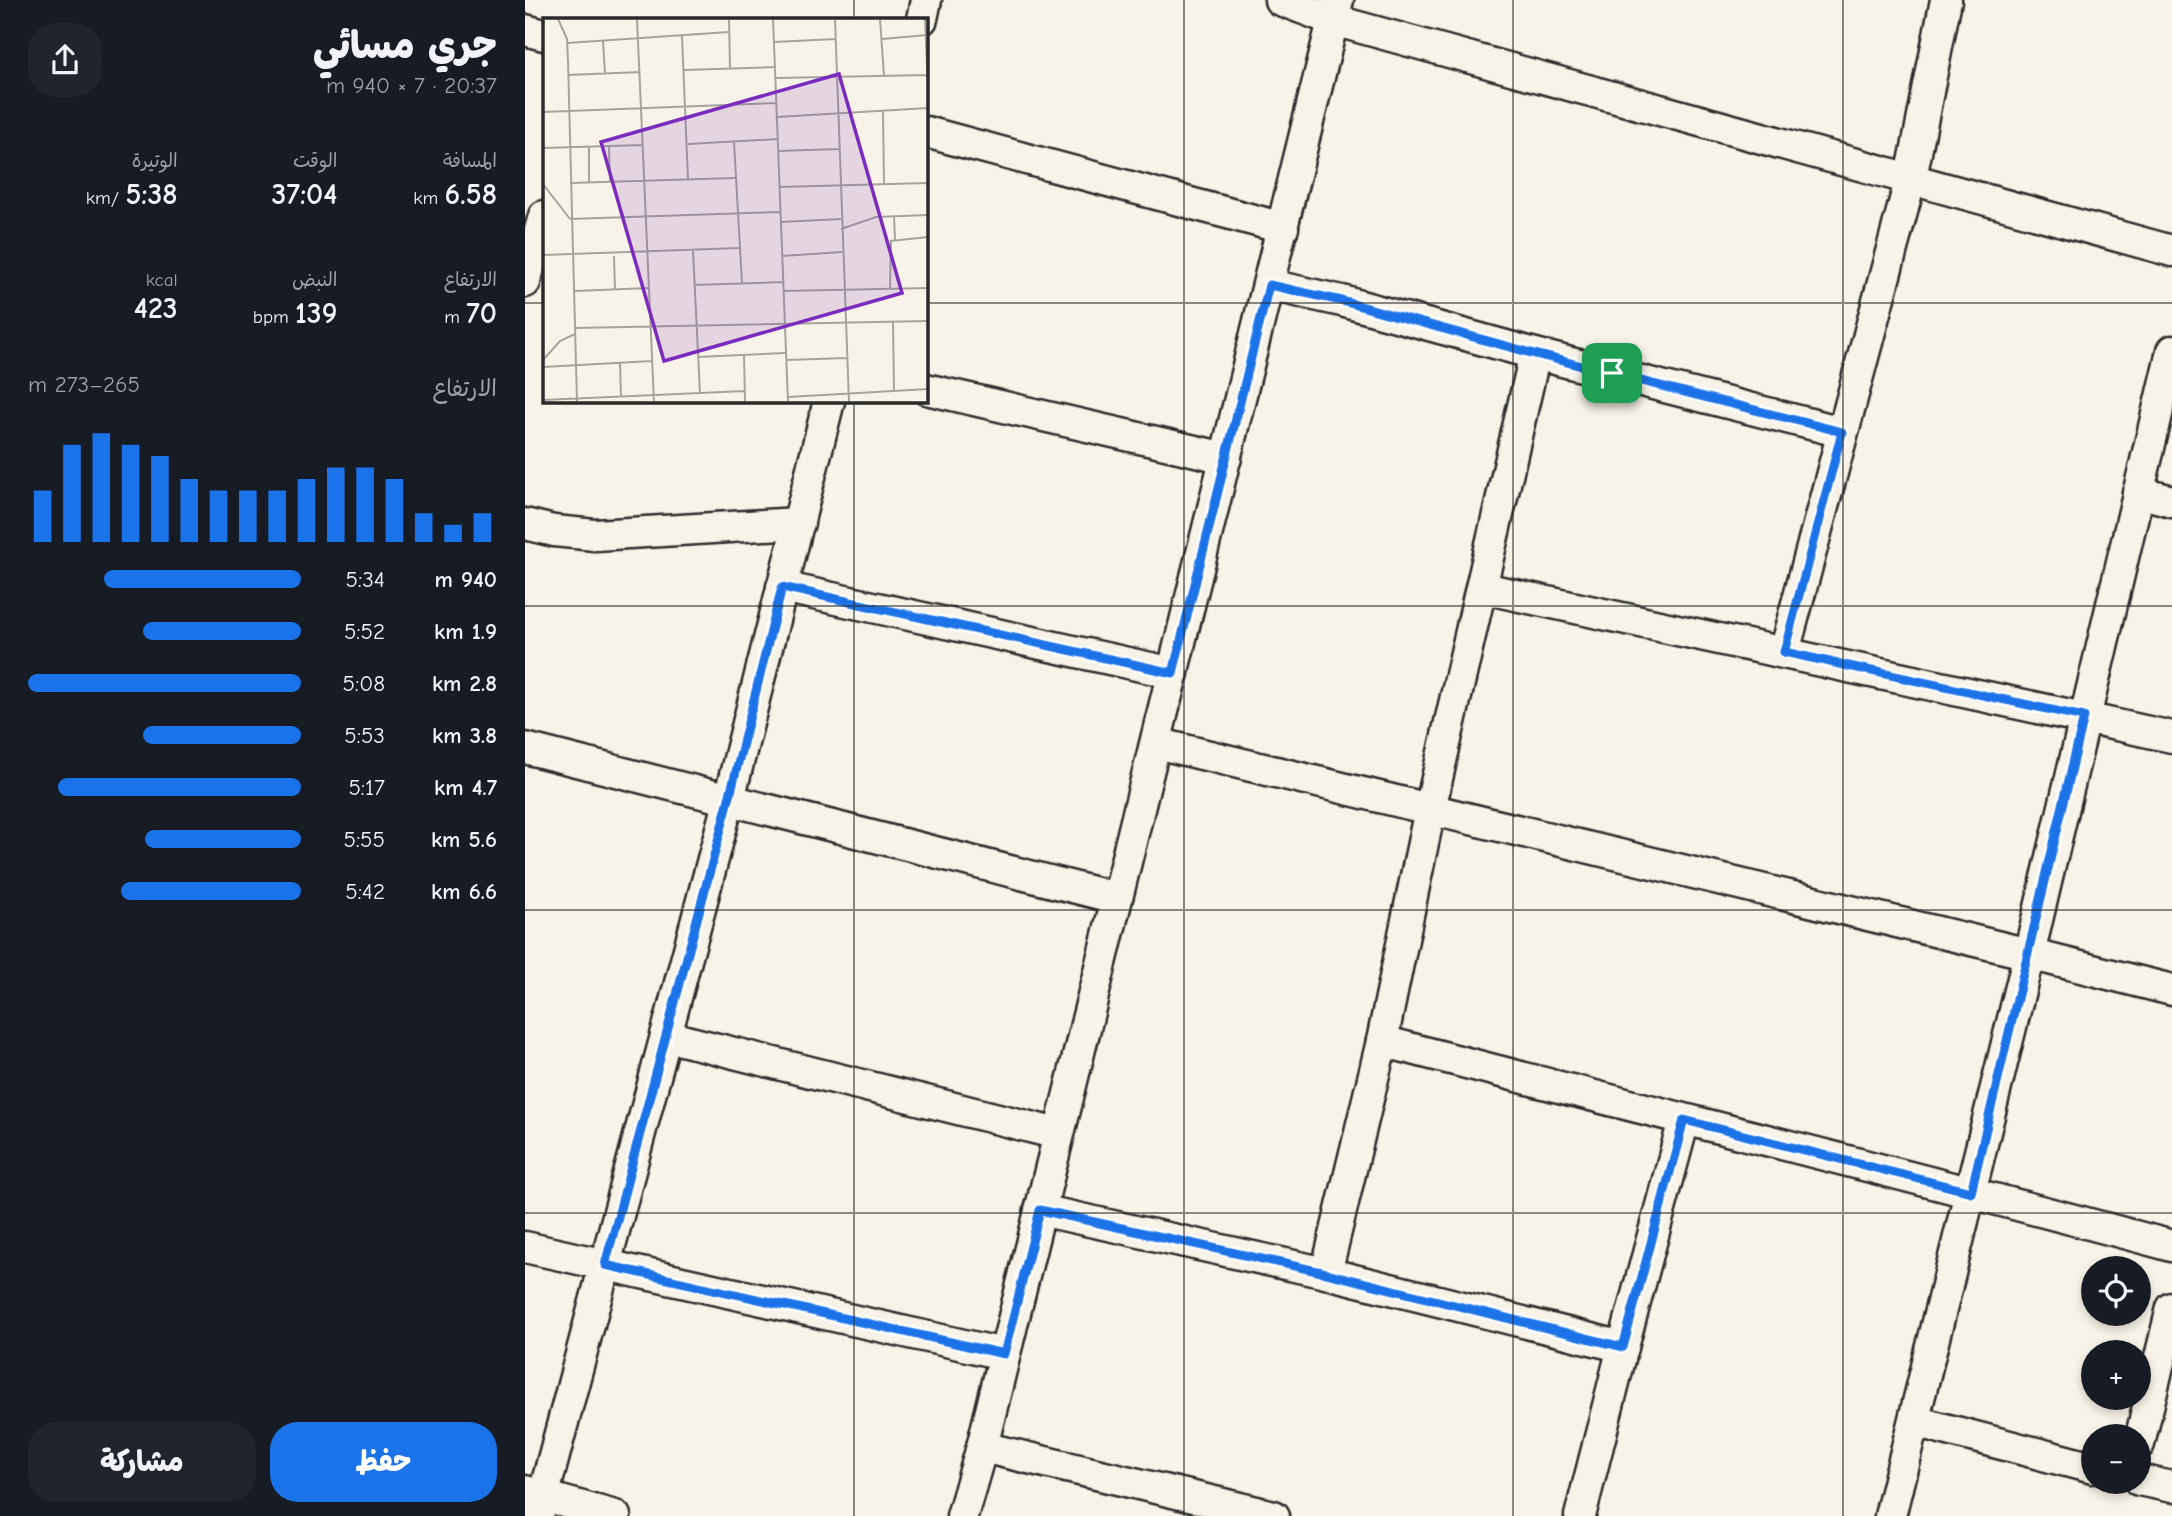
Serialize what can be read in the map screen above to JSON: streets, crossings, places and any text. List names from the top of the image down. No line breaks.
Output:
{"page":{"heading":["جري مسائي","20:37 · 7 × 940 m"],"stats":[["المسافة","6.58 km"],["الوقت","37:04"],["الوتيرة","5:38 /km"],["الارتفاع","70 m"],["النبض","139 bpm"],["kcal","423"]],"chart":["الارتفاع","265–273 m"],"list":[{"name":"940 m","note":"5:34"},{"name":"1.9 km","note":"5:52"},{"name":"2.8 km","note":"5:08"},{"name":"3.8 km","note":"5:53"},{"name":"4.7 km","note":"5:17"},{"name":"5.6 km","note":"5:55"},{"name":"6.6 km","note":"5:42"}],"map_buttons":["+","−"],"buttons":["حفظ","مشاركة"]}}
